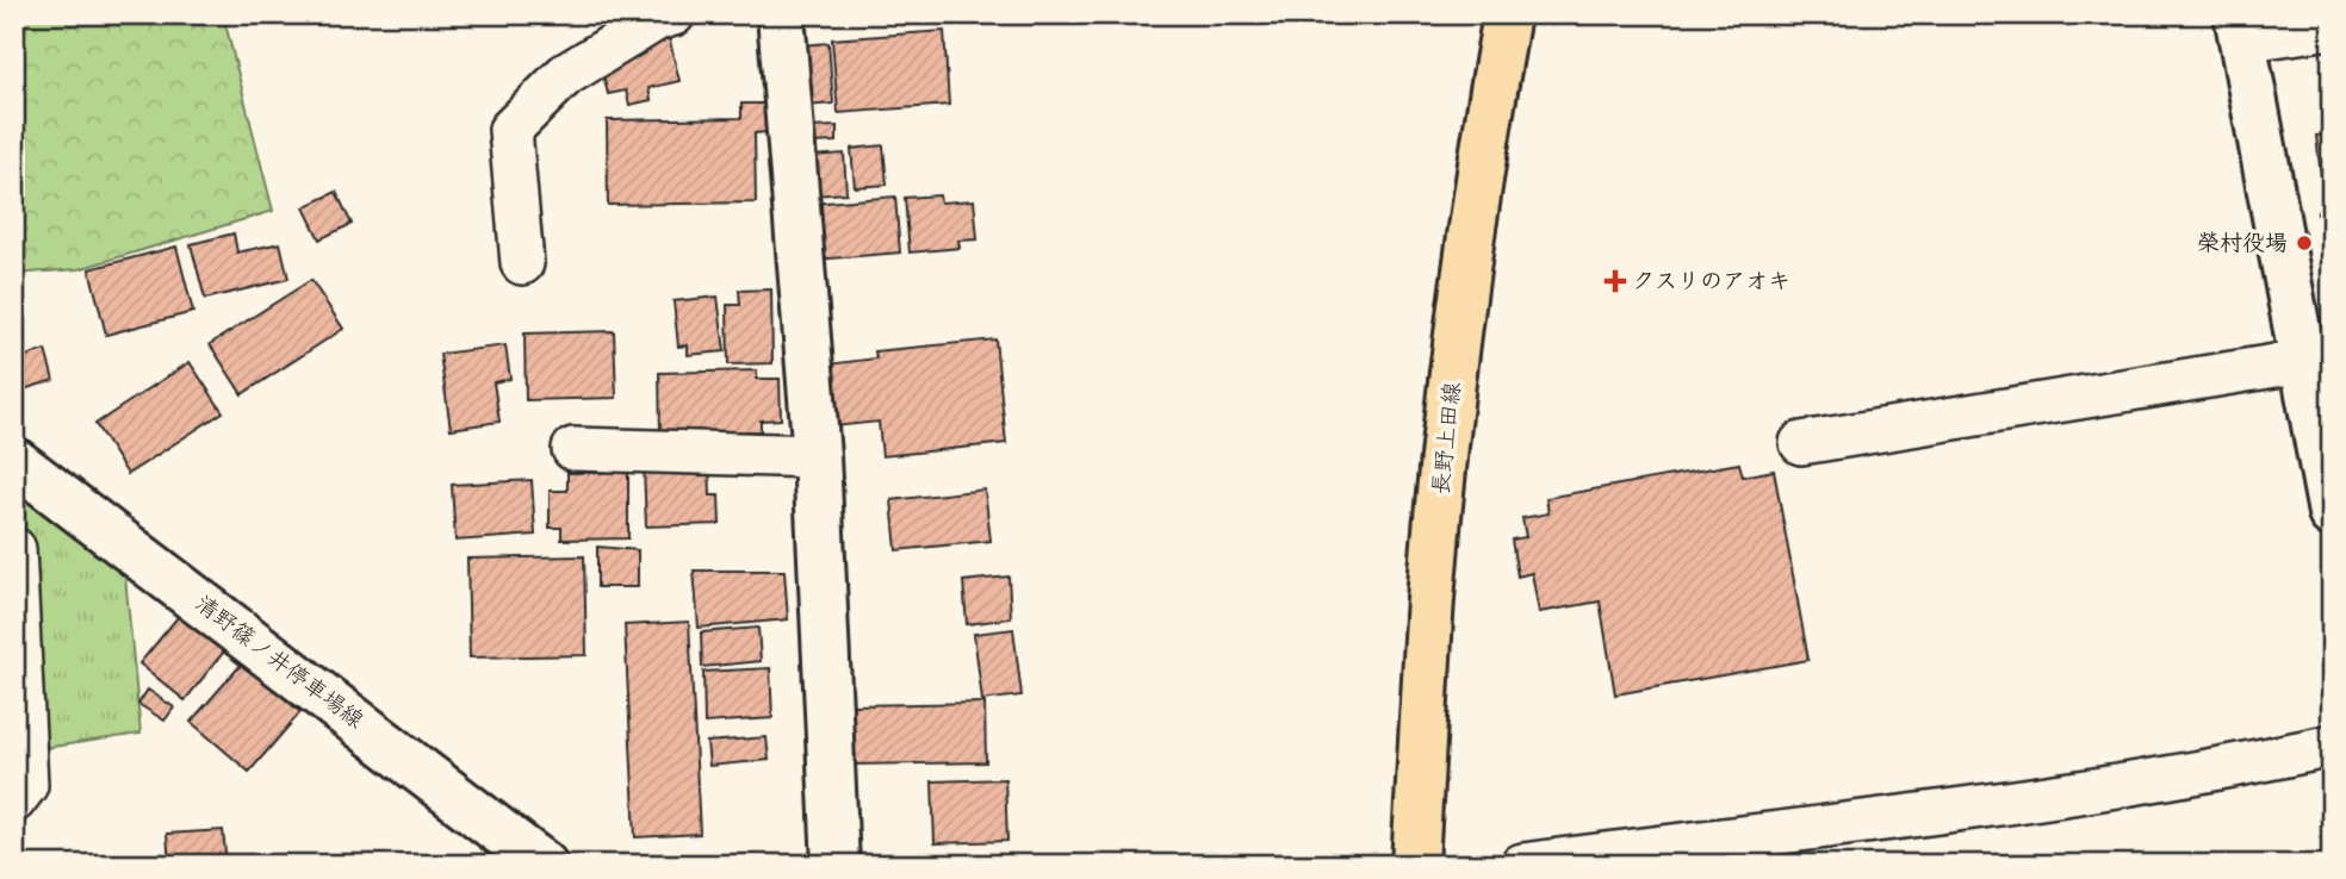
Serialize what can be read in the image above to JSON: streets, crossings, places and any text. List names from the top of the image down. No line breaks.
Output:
{"streets":{"main road":["長野上田線"],"street":["清野篠ノ井停車場線"]},"places":{"other":["榮村役場"],"health":["クスリのアオキ"]}}
